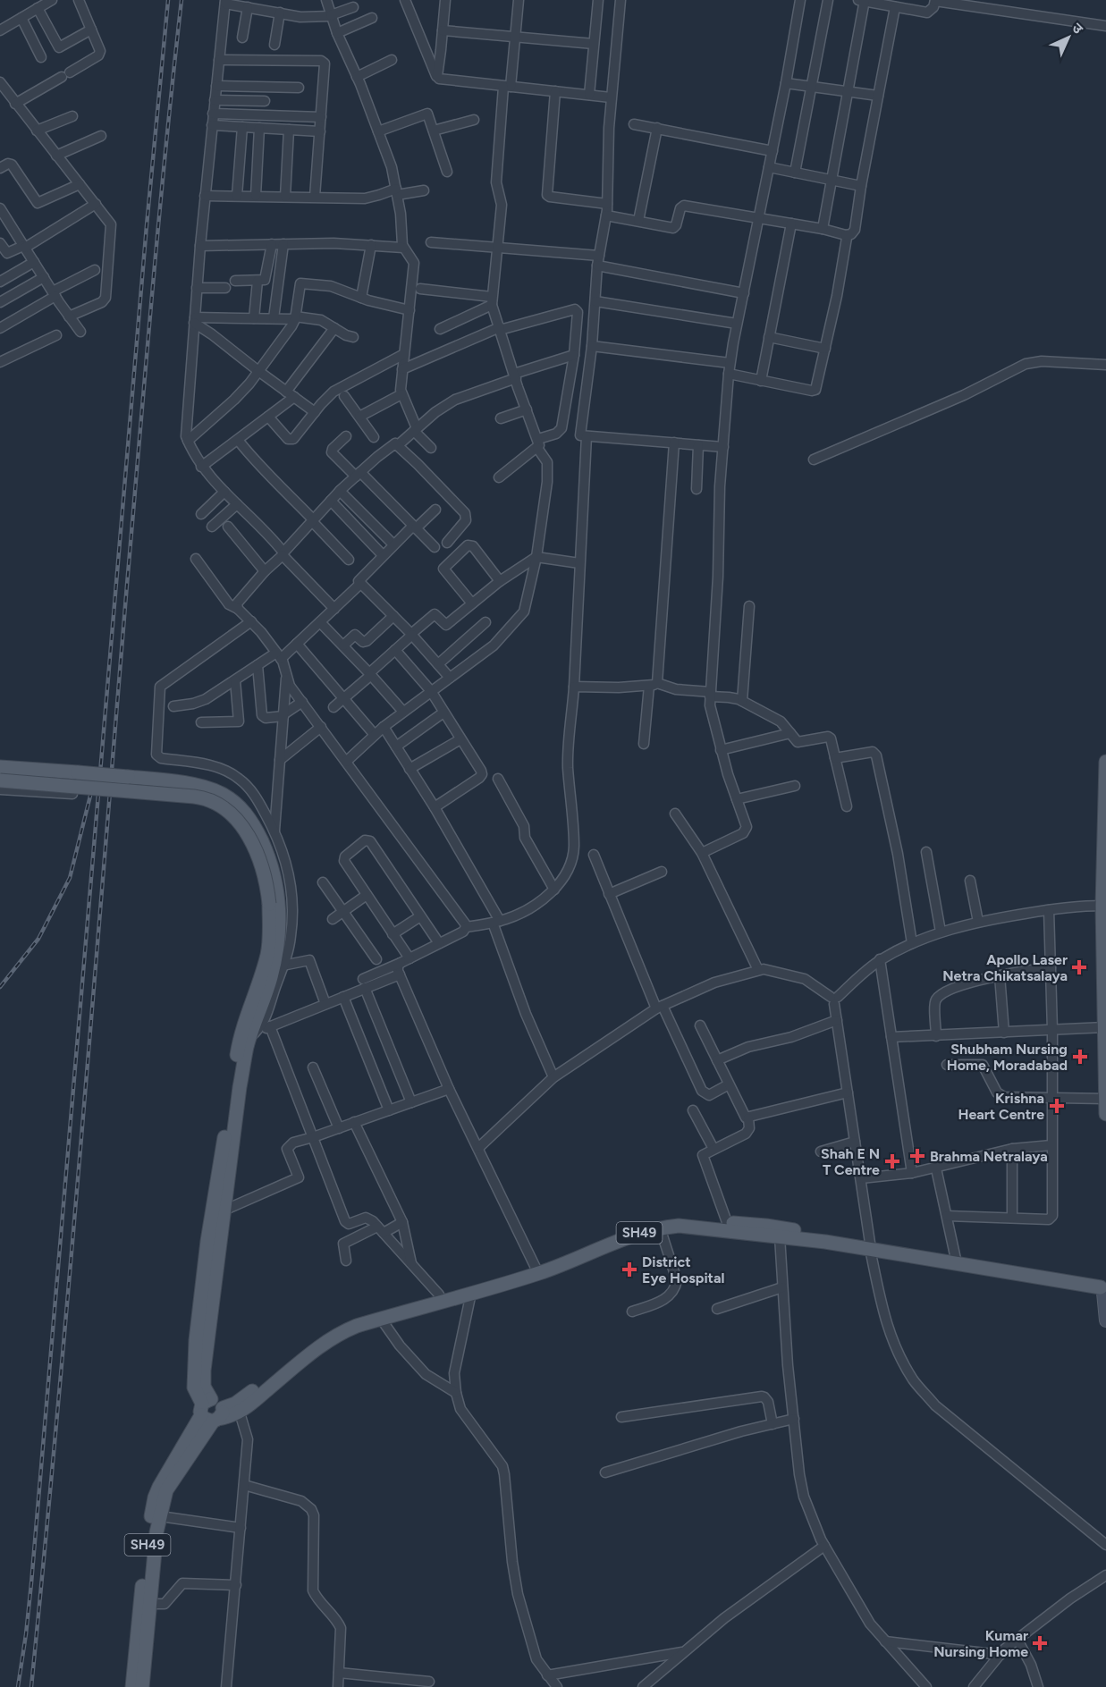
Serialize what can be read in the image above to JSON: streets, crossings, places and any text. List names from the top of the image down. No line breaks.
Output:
{"streets":{"main road":["SH49"]},"places":{"health":["Apollo Laser Netra Chikatsalaya","Shubham Nursing Home, Moradabad","Krishna Heart Centre","Brahma Netralaya","Shah E N T Centre","District Eye Hospital","Kumar Nursing Home"]},"north":"top right"}
